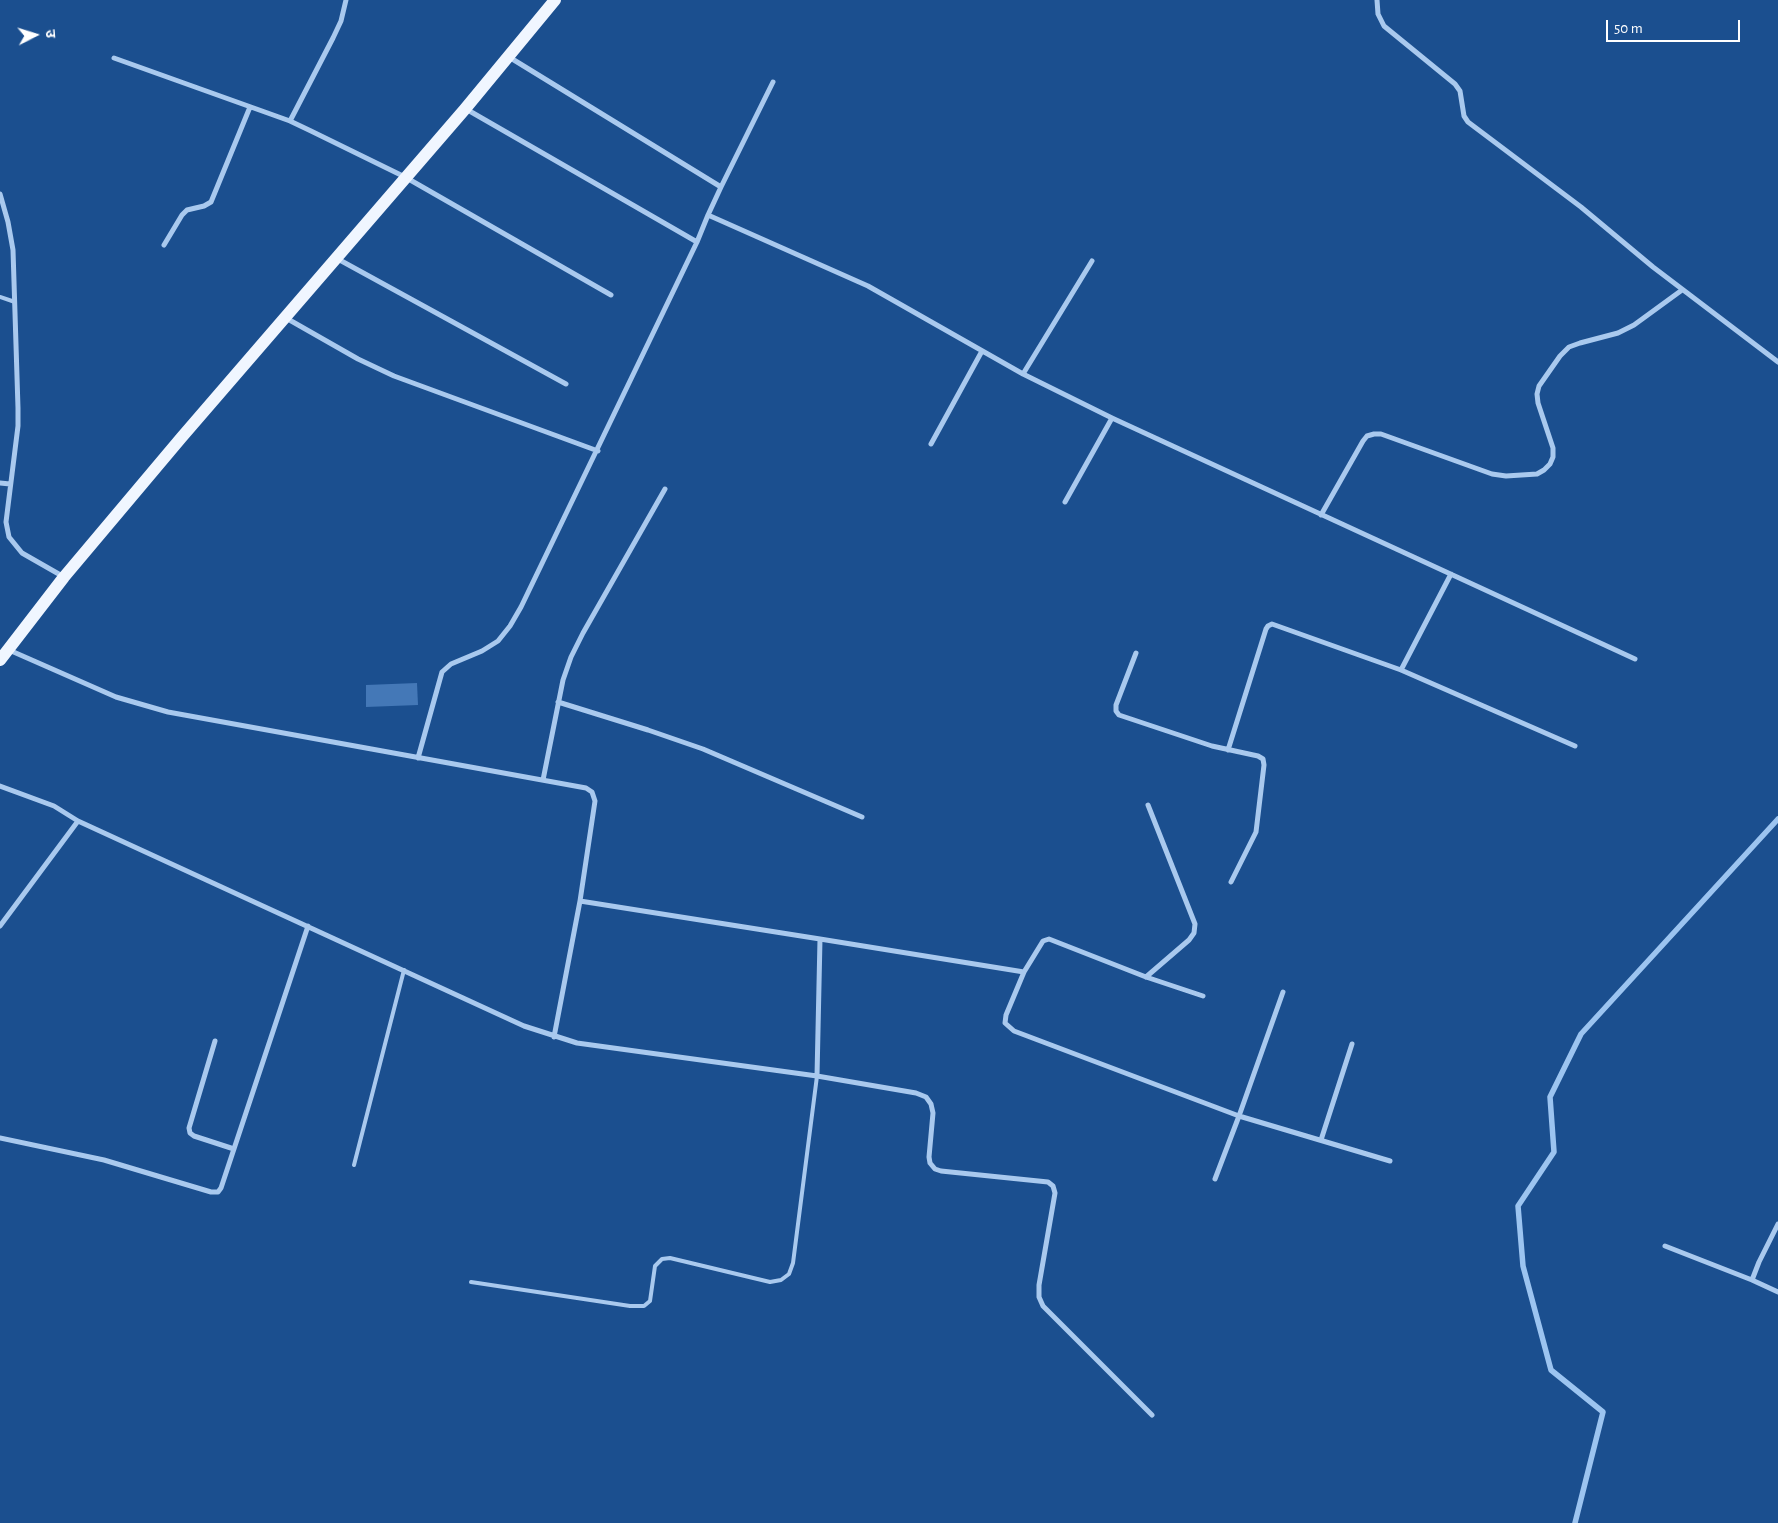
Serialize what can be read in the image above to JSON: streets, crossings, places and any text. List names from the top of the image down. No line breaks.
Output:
{"scale_bar":"50 m","north":"right"}
